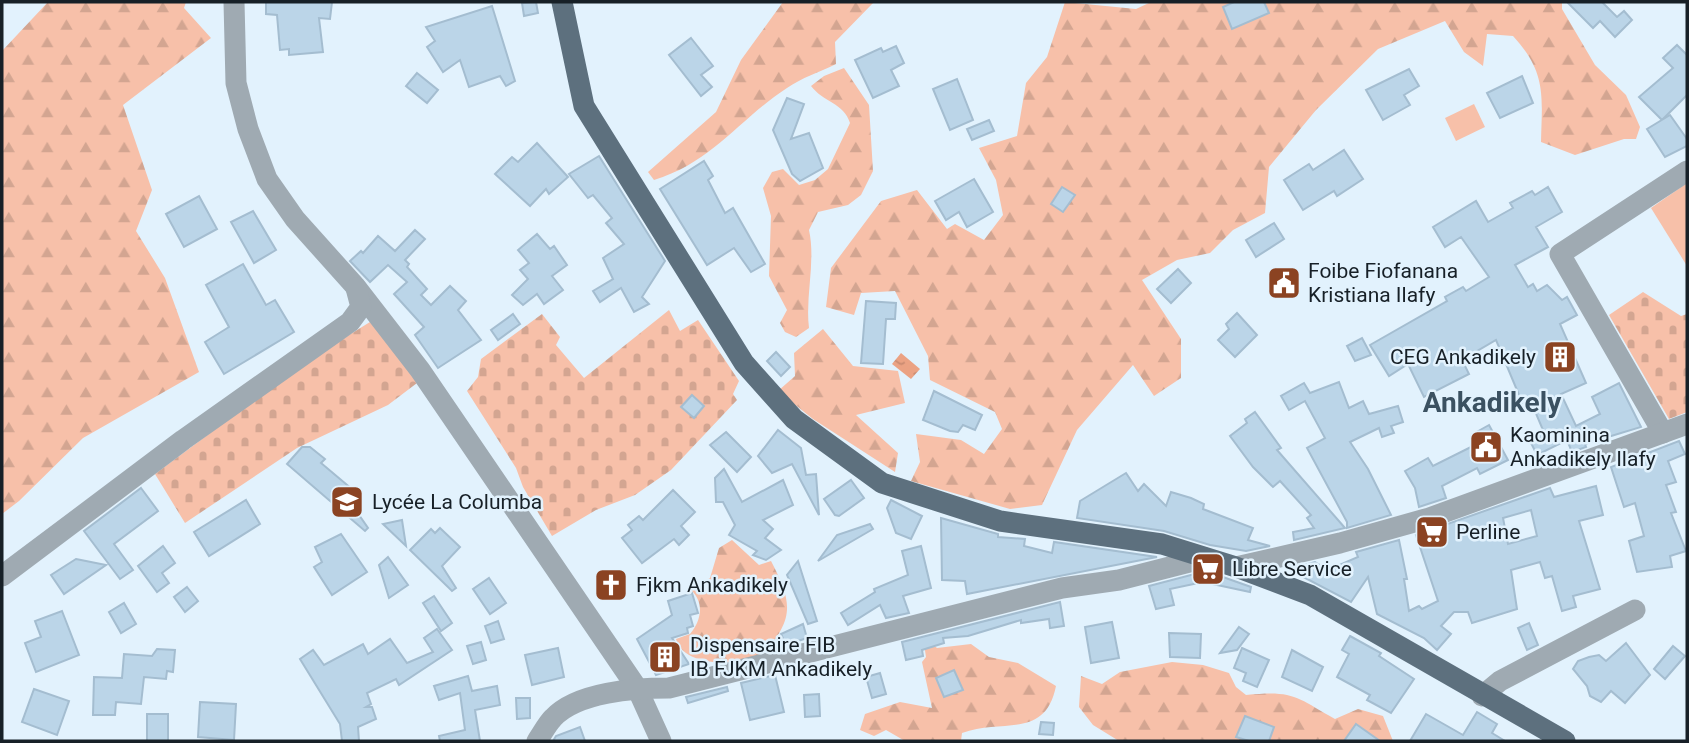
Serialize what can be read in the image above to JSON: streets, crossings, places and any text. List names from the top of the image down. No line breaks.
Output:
{"districts":["Ankadikely"],"places":{"public building":["Foibe Fiofanana Kristiana Ilafy","Kaominina Ankadikely Ilafy"],"building":["CEG Ankadikely","Dispensaire FIB IB FJKM Ankadikely"],"school or university":["Lycée La Columba"],"supermarket":["Perline","Libre Service"],"church":["Fjkm Ankadikely"]}}
